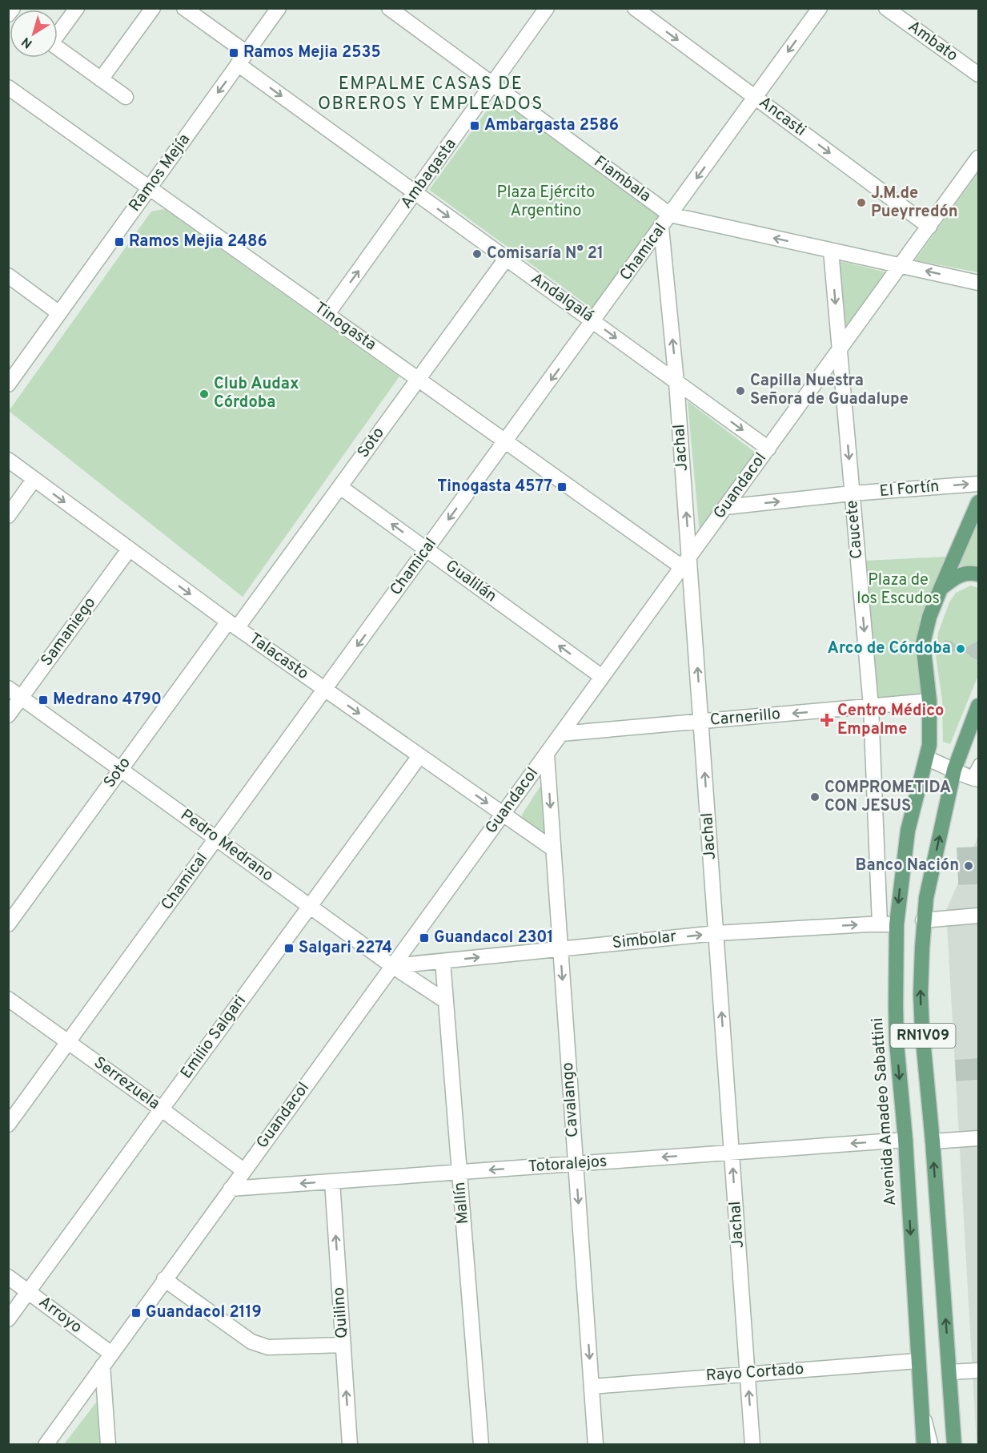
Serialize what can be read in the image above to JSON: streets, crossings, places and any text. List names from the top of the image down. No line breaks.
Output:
{"streets":{"main road":["RN1V09","Avenida Amadeo Sabattini"],"street":["Ambato","Ancasti","Ramos Mejía","Ambagasta","Fiambala","Chamical","Andalgalá","Tinogasta","Soto","Jachal","Guandacol","El Fortín","Caucete","Gualilán","Samaniego","Talacasto","Carnerillo","Pedro Medrano","Simbolar","Emilio Salgari","Serrezuela","Cavalango","Totoralejos","Mallín","Quilino","Arroyo","Rayo Cortado"]},"crossings":[["Ancasti","Chamical"],["Ancasti","Guandacol"],["Ramos Mejía","Andalgalá"],["Ramos Mejía","Tinogasta"],["Ambagasta","Fiambala"],["Ambagasta","Andalgalá"],["Ambagasta","Tinogasta"],["Fiambala","Chamical"],["Fiambala","Guandacol"],["Fiambala","Caucete"],["Chamical","Andalgalá"],["Chamical","Tinogasta"],["Chamical","Jachal"],["Chamical","Gualilán"],["Chamical","Talacasto"],["Chamical","Pedro Medrano"],["Chamical","Serrezuela"],["Andalgalá","Soto"],["Andalgalá","Jachal"],["Andalgalá","Guandacol"],["Tinogasta","Soto"],["Tinogasta","Jachal"],["Tinogasta","Guandacol"],["Soto","Gualilán"],["Soto","Talacasto"],["Soto","Pedro Medrano"],["Jachal","Guandacol"],["Jachal","Carnerillo"],["Jachal","Simbolar"],["Jachal","Totoralejos"],["Jachal","Rayo Cortado"],["Guandacol","El Fortín"],["Guandacol","Caucete"],["Guandacol","Gualilán"],["Guandacol","Talacasto"],["Guandacol","Carnerillo"],["Guandacol","Pedro Medrano"],["Guandacol","Simbolar"],["Guandacol","Serrezuela"],["Guandacol","Cavalango"],["Guandacol","Totoralejos"],["Guandacol","Arroyo"],["El Fortín","Caucete"],["Caucete","Carnerillo"],["Caucete","Simbolar"],["Samaniego","Talacasto"],["Samaniego","Pedro Medrano"],["Talacasto","Emilio Salgari"],["Talacasto","Cavalango"],["Carnerillo","Avenida Amadeo Sabattini"],["Pedro Medrano","Simbolar"],["Pedro Medrano","Emilio Salgari"],["Pedro Medrano","Mallín"],["Simbolar","Cavalango"],["Simbolar","Avenida Amadeo Sabattini"],["Simbolar","Mallín"],["Emilio Salgari","Serrezuela"],["Emilio Salgari","Arroyo"],["Cavalango","Totoralejos"],["Cavalango","Rayo Cortado"],["Avenida Amadeo Sabattini","Totoralejos"],["Avenida Amadeo Sabattini","Rayo Cortado"],["Totoralejos","Mallín"],["Totoralejos","Quilino"]],"one_way":["Ancasti","Ambagasta","Fiambala","Chamical","Andalgalá","Jachal","El Fortín","Caucete","Gualilán","Talacasto","Carnerillo","Simbolar","Cavalango","Totoralejos","Quilino"],"districts":["EMPALME CASAS DE OBREROS Y EMPLEADOS"],"parks":["Plaza Ejército Argentino","Plaza de los Escudos"],"places":{"transit":["Ramos Mejia 2535","Ambargasta 2586","Ramos Mejia 2486","Tinogasta 4577","Medrano 4790","Guandacol 2301","Salgari 2274","Guandacol 2119"],"other":["J.M.de Pueyrredón","Comisaría N° 21","Capilla Nuestra Señora de Guadalupe","Club Audax Córdoba","Arco de Córdoba","COMPROMETIDA CON JESUS","Banco Nación"],"health":["Centro Médico Empalme"]},"north":"bottom left"}
